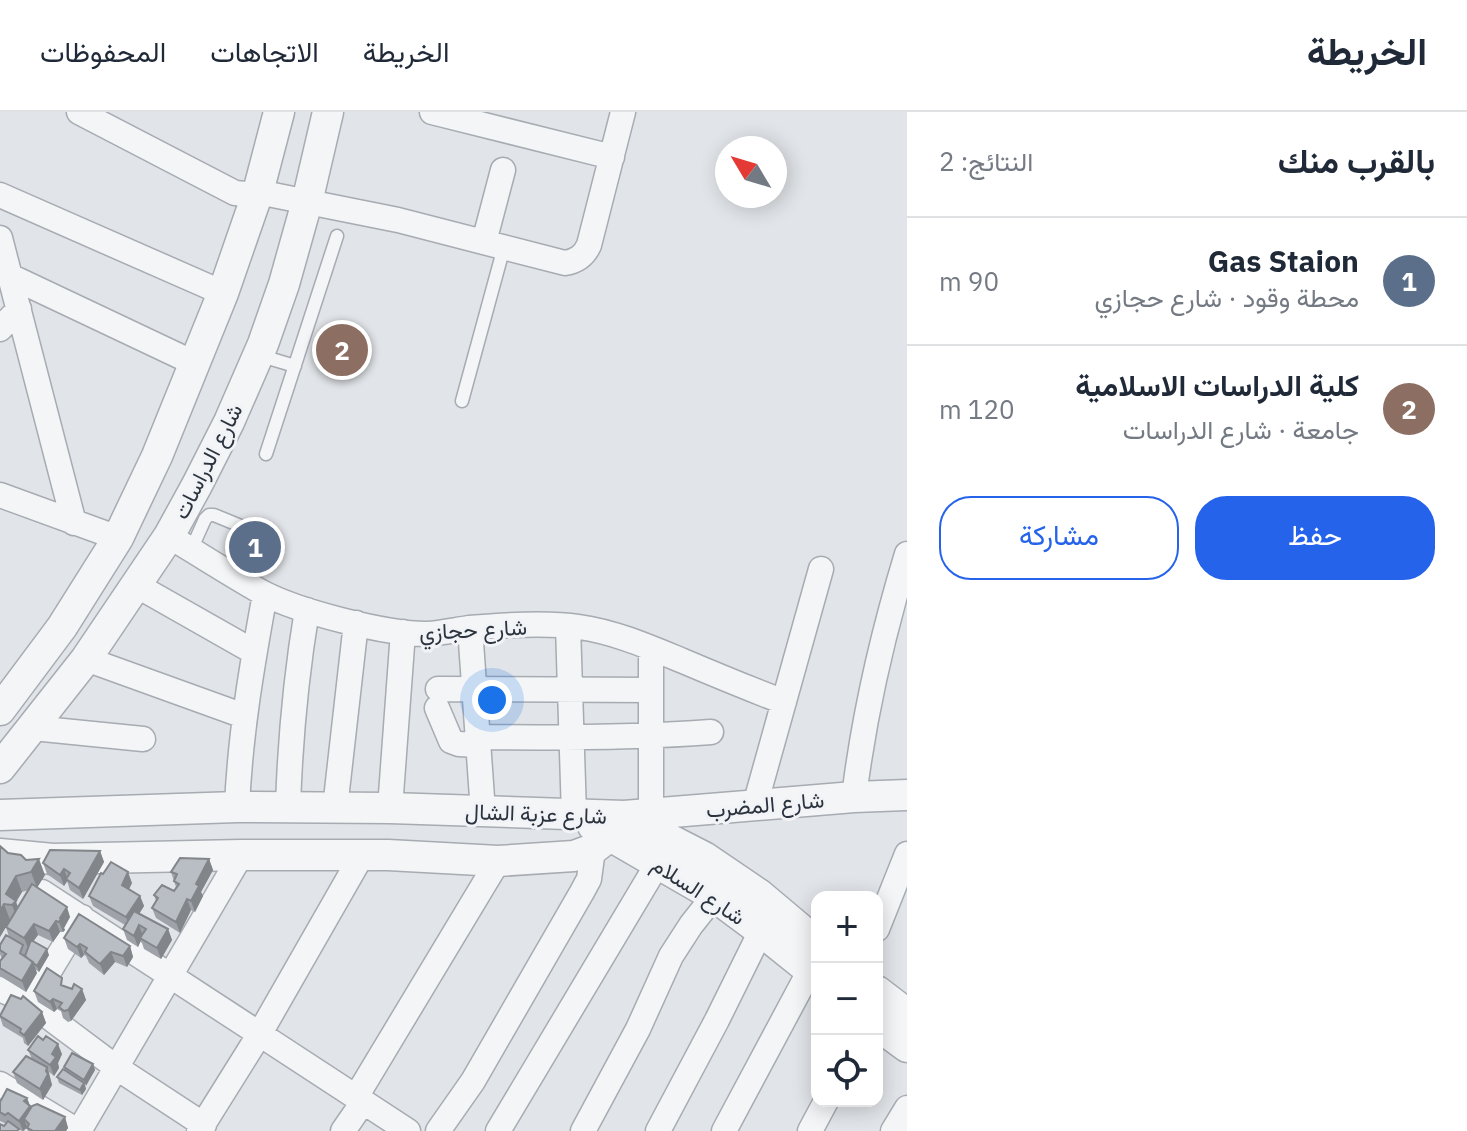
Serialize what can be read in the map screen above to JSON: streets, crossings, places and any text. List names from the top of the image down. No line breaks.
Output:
{"streets":{"street":["شارع الدراسات","شارع حجازي","شارع المضرب","شارع عزبة الشال","شارع السلام"]},"crossings":[["شارع الدراسات","شارع حجازي"],["شارع المضرب","شارع عزبة الشال"],["شارع المضرب","شارع السلام"],["شارع عزبة الشال","شارع السلام"]],"north":"top left","page":{"header":"الخريطة","nav":["الخريطة","الاتجاهات","المحفوظات"],"heading":["بالقرب منك","النتائج: 2"],"list":[{"mark":"1","name":"Gas Staion","note":"محطة وقود · شارع حجازي","value":"90 m"},{"mark":"2","name":"كلية الدراسات الاسلامية","note":"جامعة · شارع الدراسات","value":"120 m"}],"pins":["2","1"],"buttons":["حفظ","مشاركة"],"map_buttons":["+","−"]}}
